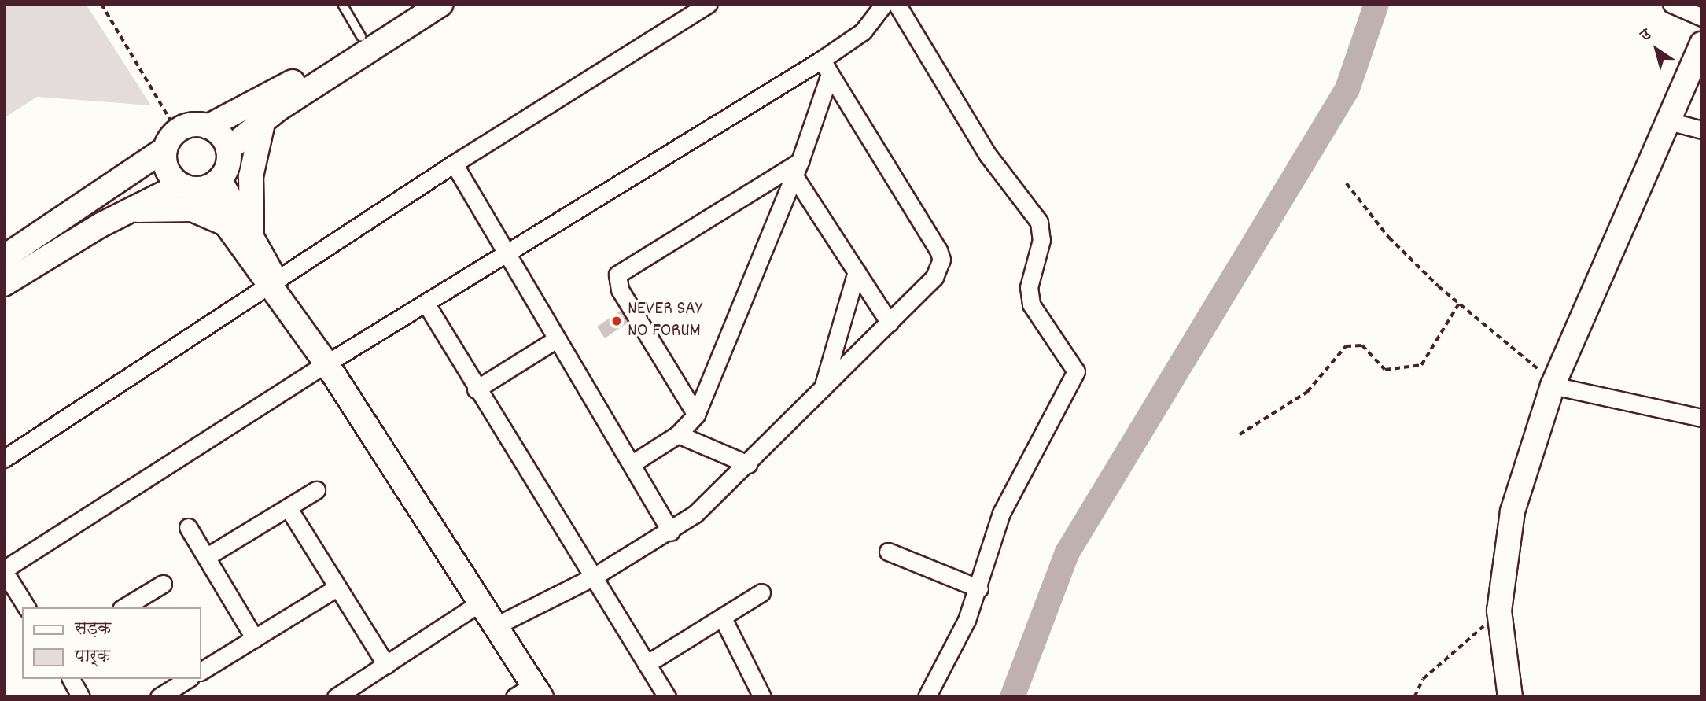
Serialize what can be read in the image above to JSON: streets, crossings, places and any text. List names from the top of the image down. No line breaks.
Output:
{"places":["NEVER SAY NO FORUM"],"legend":["सड़क","पार्क"],"north":"top left"}
